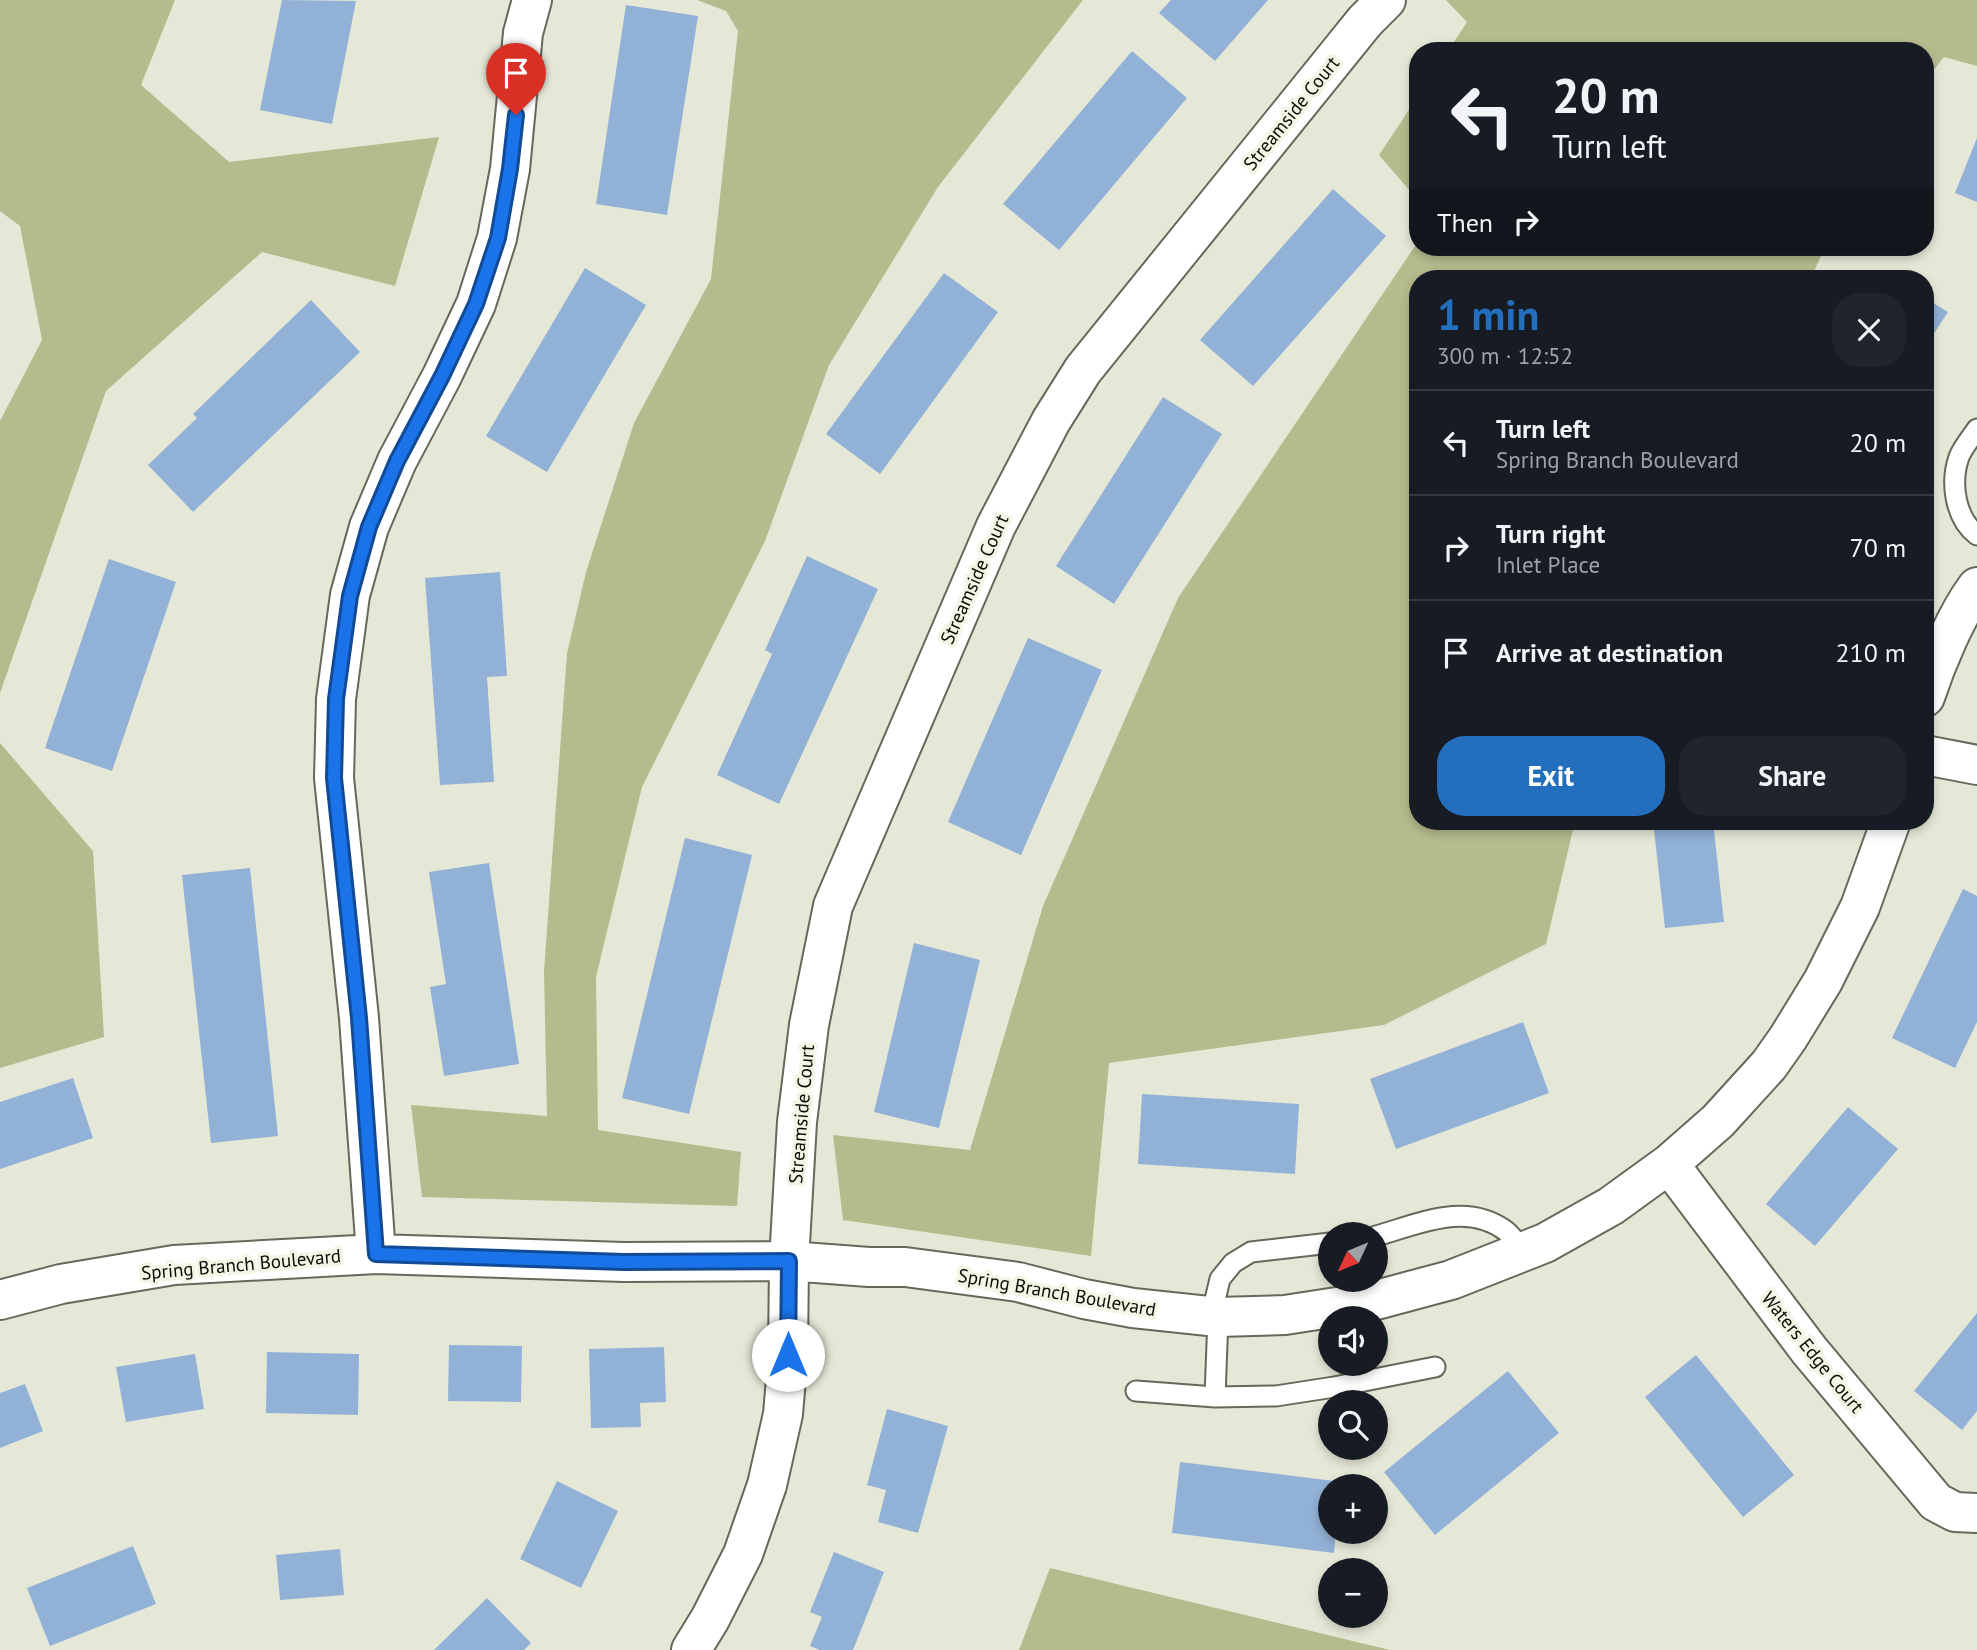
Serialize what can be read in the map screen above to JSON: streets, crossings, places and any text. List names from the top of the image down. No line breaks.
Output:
{"streets":{"street":["Streamside Court","Spring Branch Boulevard","Waters Edge Court"]},"crossings":[["Streamside Court","Spring Branch Boulevard"],["Spring Branch Boulevard","Waters Edge Court"]],"north":"bottom left","page":{"turn":["20 m","Turn left"],"then":"Then","heading":["1 min","300 m · 12:52"],"list":[{"name":"Turn left","note":"Spring Branch Boulevard","value":"20 m"},{"name":"Turn right","note":"Inlet Place","value":"70 m"},{"name":"Arrive at destination","value":"210 m"}],"buttons":["Exit","Share"],"map_buttons":["+","−"]}}
